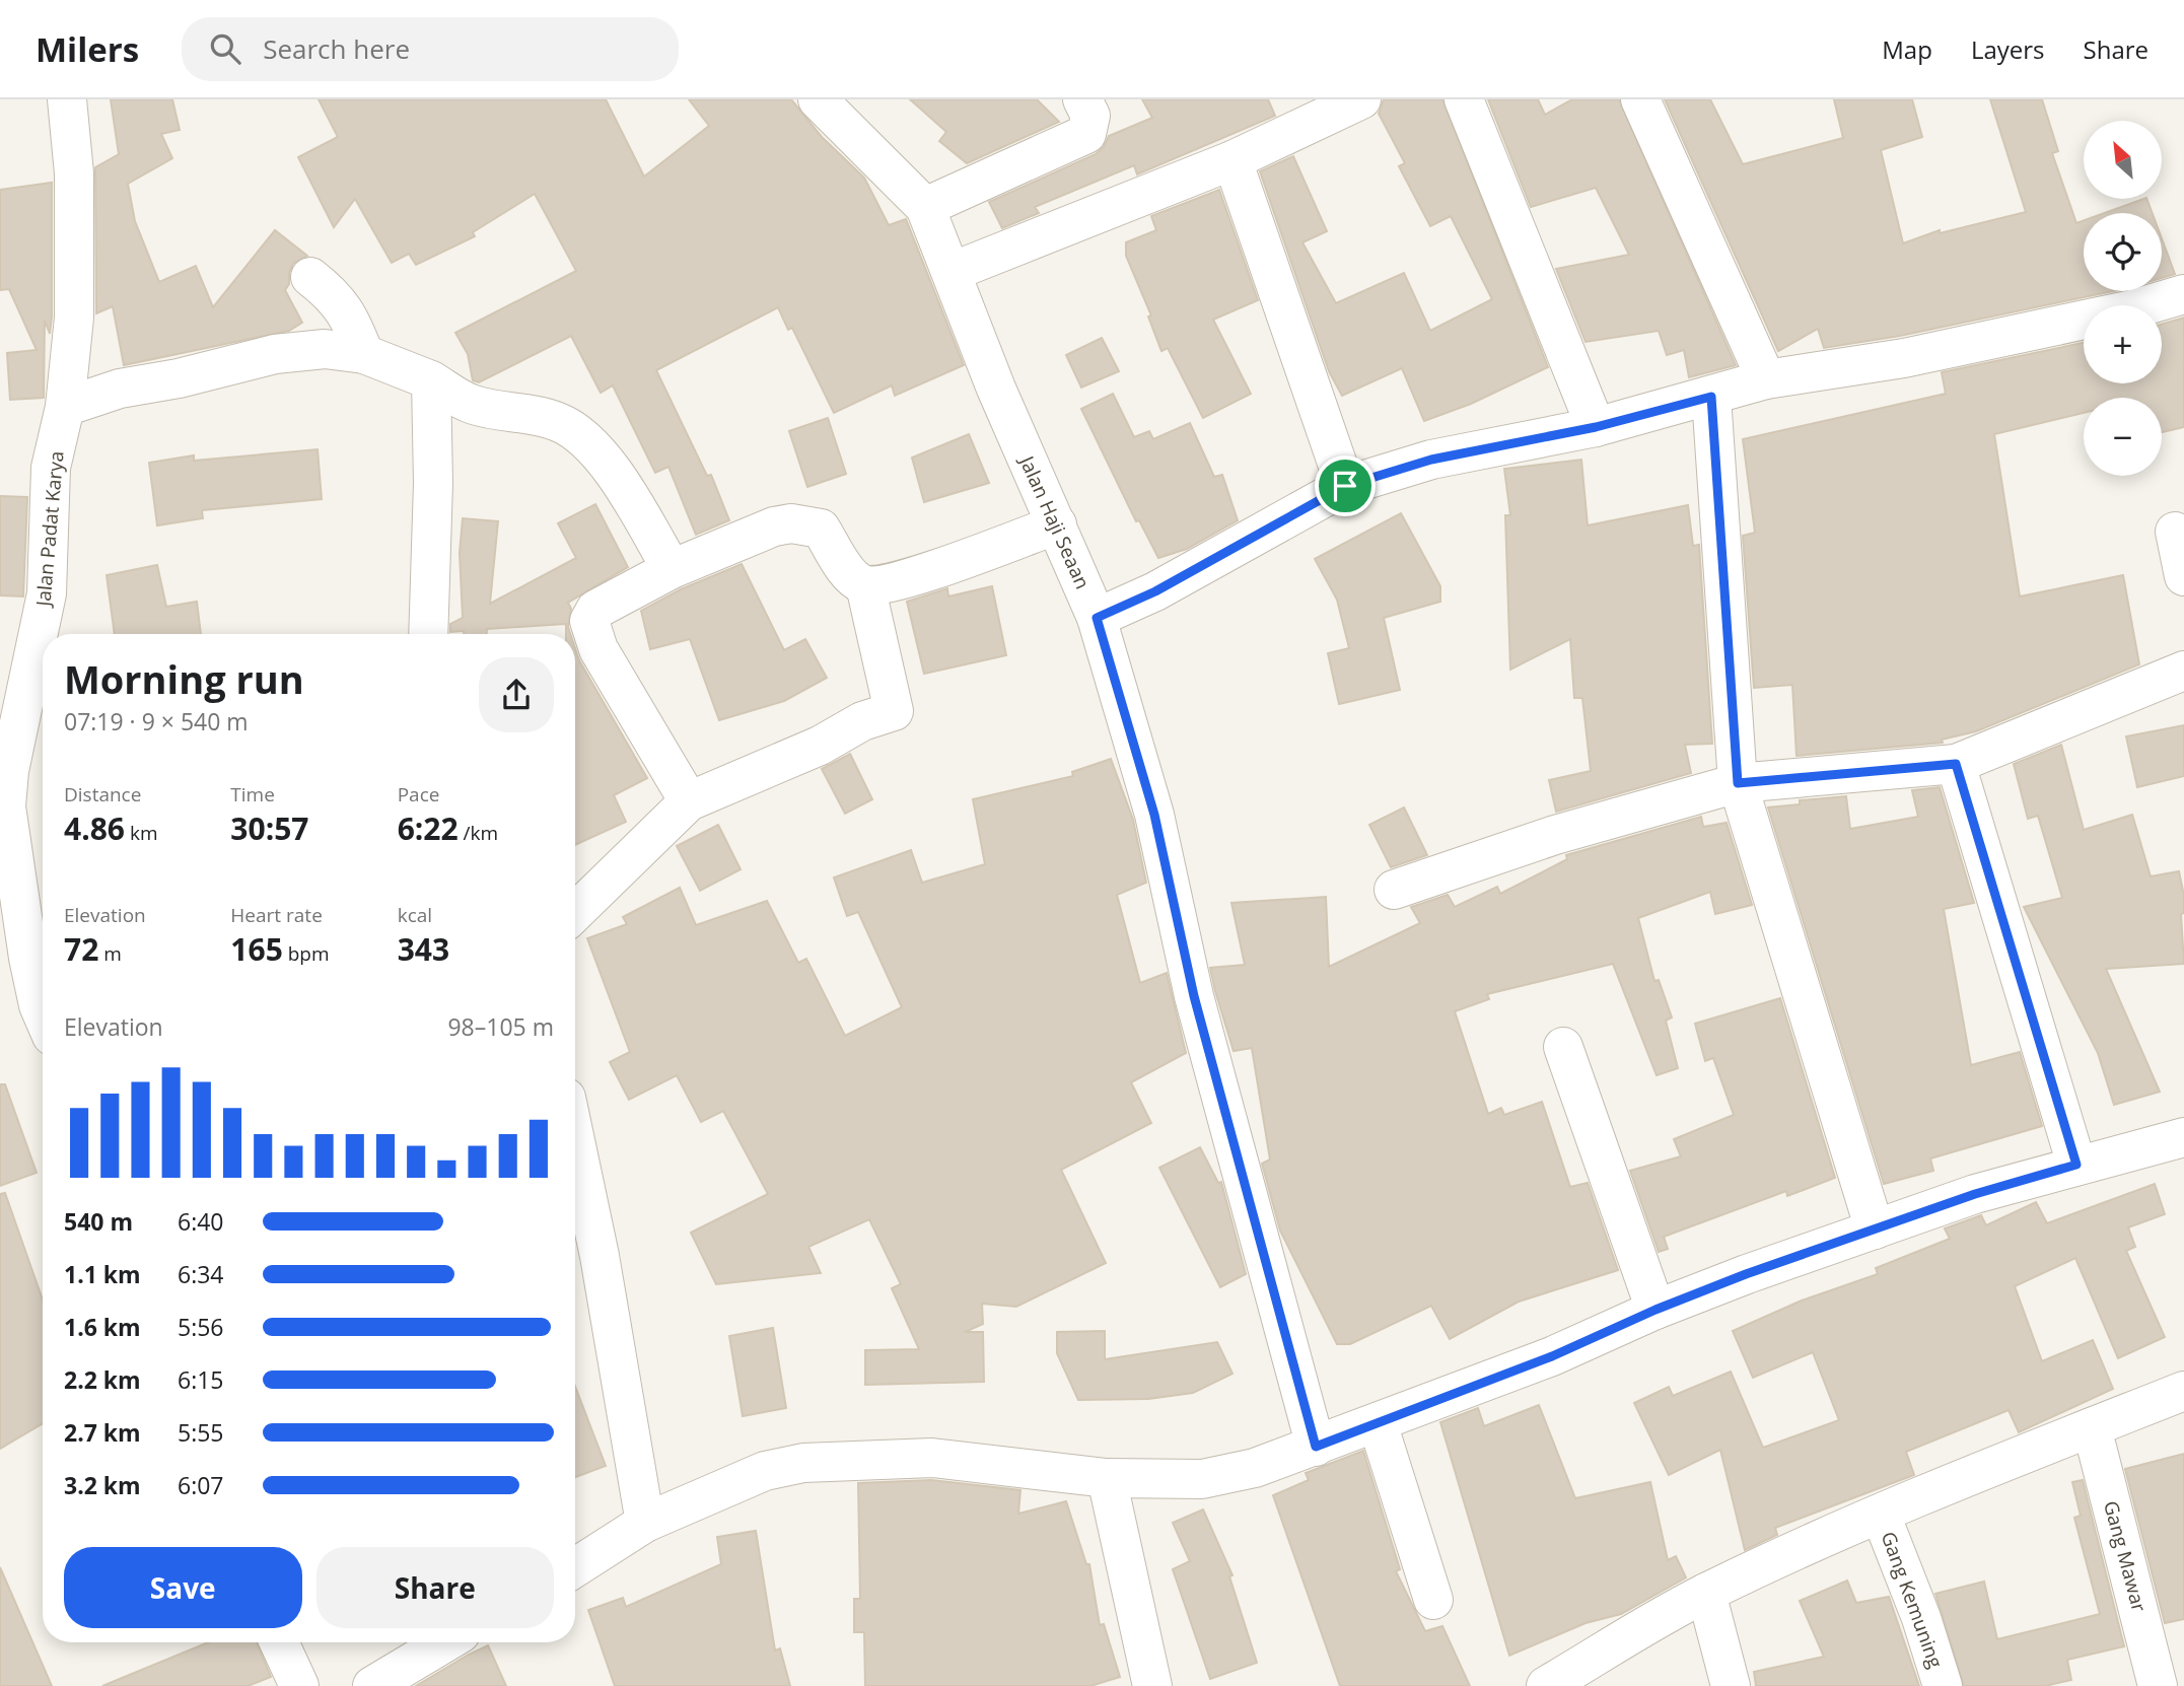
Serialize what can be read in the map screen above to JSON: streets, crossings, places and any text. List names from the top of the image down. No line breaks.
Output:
{"streets":{"street":["Jalan Haji Seaan","Jalan Padat Karya","Gang Mawar","Gang Kemuning"]},"north":"top left","page":{"header":"Milers","search":"Search here","nav":["Map","Layers","Share"],"map_buttons":["+","−"],"heading":["Morning run","07:19 · 9 × 540 m"],"stats":[["Distance","4.86 km"],["Time","30:57"],["Pace","6:22 /km"],["Elevation","72 m"],["Heart rate","165 bpm"],["kcal","343"]],"chart":["Elevation","98–105 m"],"list":[{"name":"540 m","note":"6:40"},{"name":"1.1 km","note":"6:34"},{"name":"1.6 km","note":"5:56"},{"name":"2.2 km","note":"6:15"},{"name":"2.7 km","note":"5:55"},{"name":"3.2 km","note":"6:07"}],"buttons":["Save","Share"]}}
